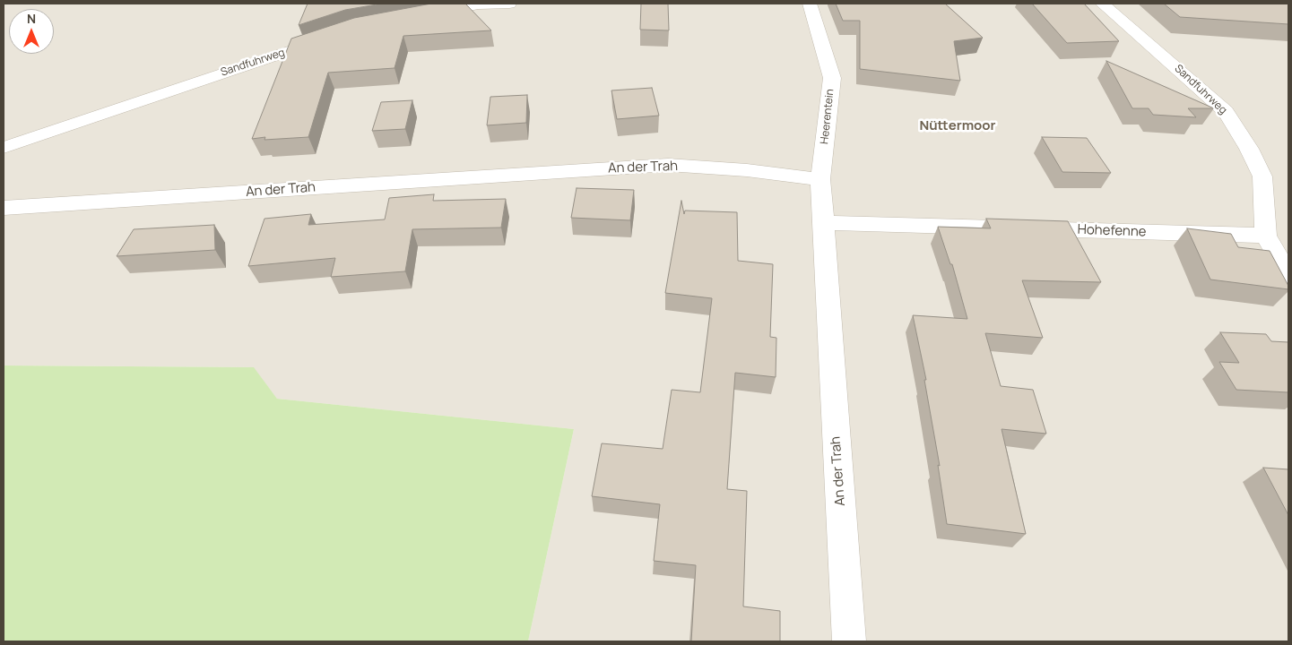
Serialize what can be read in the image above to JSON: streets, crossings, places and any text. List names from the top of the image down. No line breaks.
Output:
{"streets":{"street":["Sandfuhrweg","Heerentein","An der Trah","Hohefenne"]},"crossings":[["Sandfuhrweg","Hohefenne"],["Heerentein","An der Trah"],["An der Trah","Hohefenne"]],"districts":["Nüttermoor"],"north":"top"}
